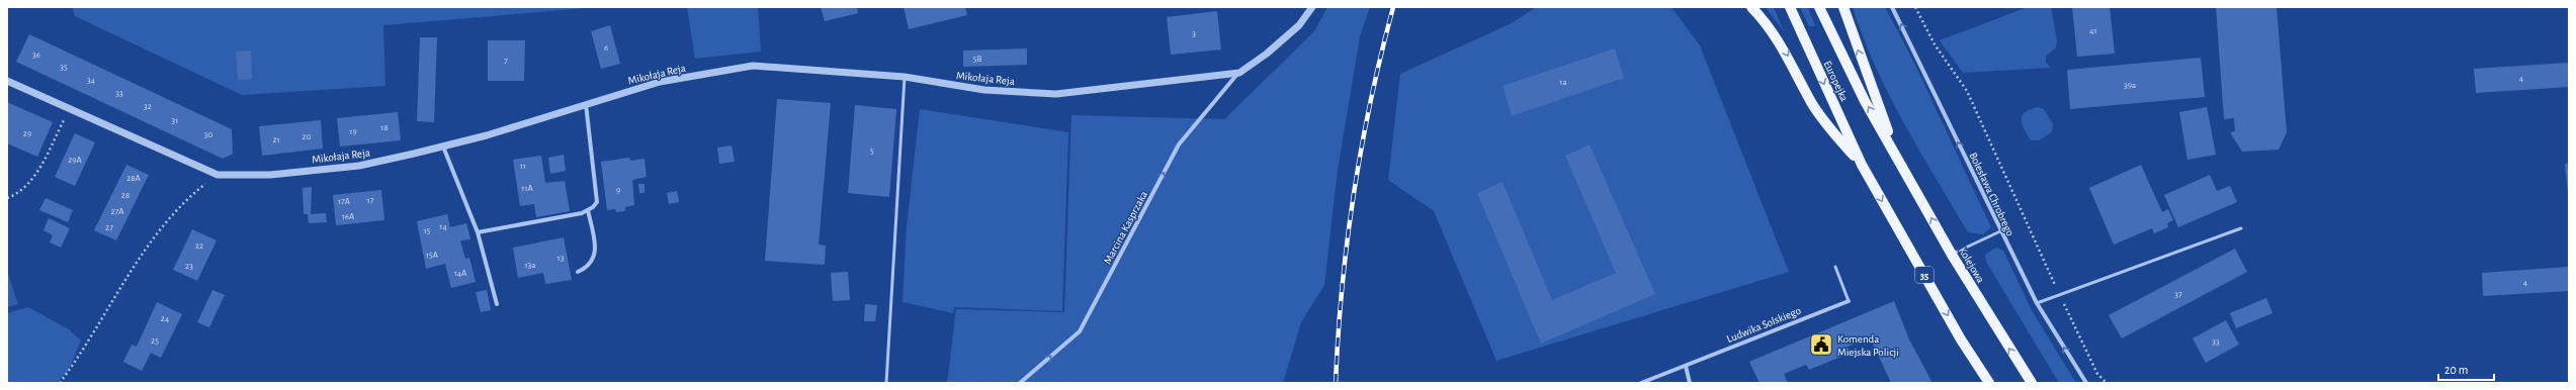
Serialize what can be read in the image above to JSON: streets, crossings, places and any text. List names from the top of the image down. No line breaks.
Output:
{"streets":{"main road":["Europejka","Kolejowa","35"],"street":["Mikołaja Reja","Bolesława Chrobrego","Marcina Kasprzaka","Ludwika Solskiego"]},"crossings":[["Mikołaja Reja","Marcina Kasprzaka"],["Europejka","Kolejowa"],["Europejka","35"]],"one_way":["Bolesława Chrobrego","Marcina Kasprzaka"],"places":{"public building":["Komenda Miejska Policji"]},"house_numbers":["41","3","6","36","5B","7","35","4","34","1a","39a","33","32","31","18","19","29","30","20","21","5","29A","11","28A","11A","9","28","17","17A","27A","16A","14","27","15","22","15A","13","13a","23","14A","4","37","24","25","33"],"scale_bar":"20 m"}
